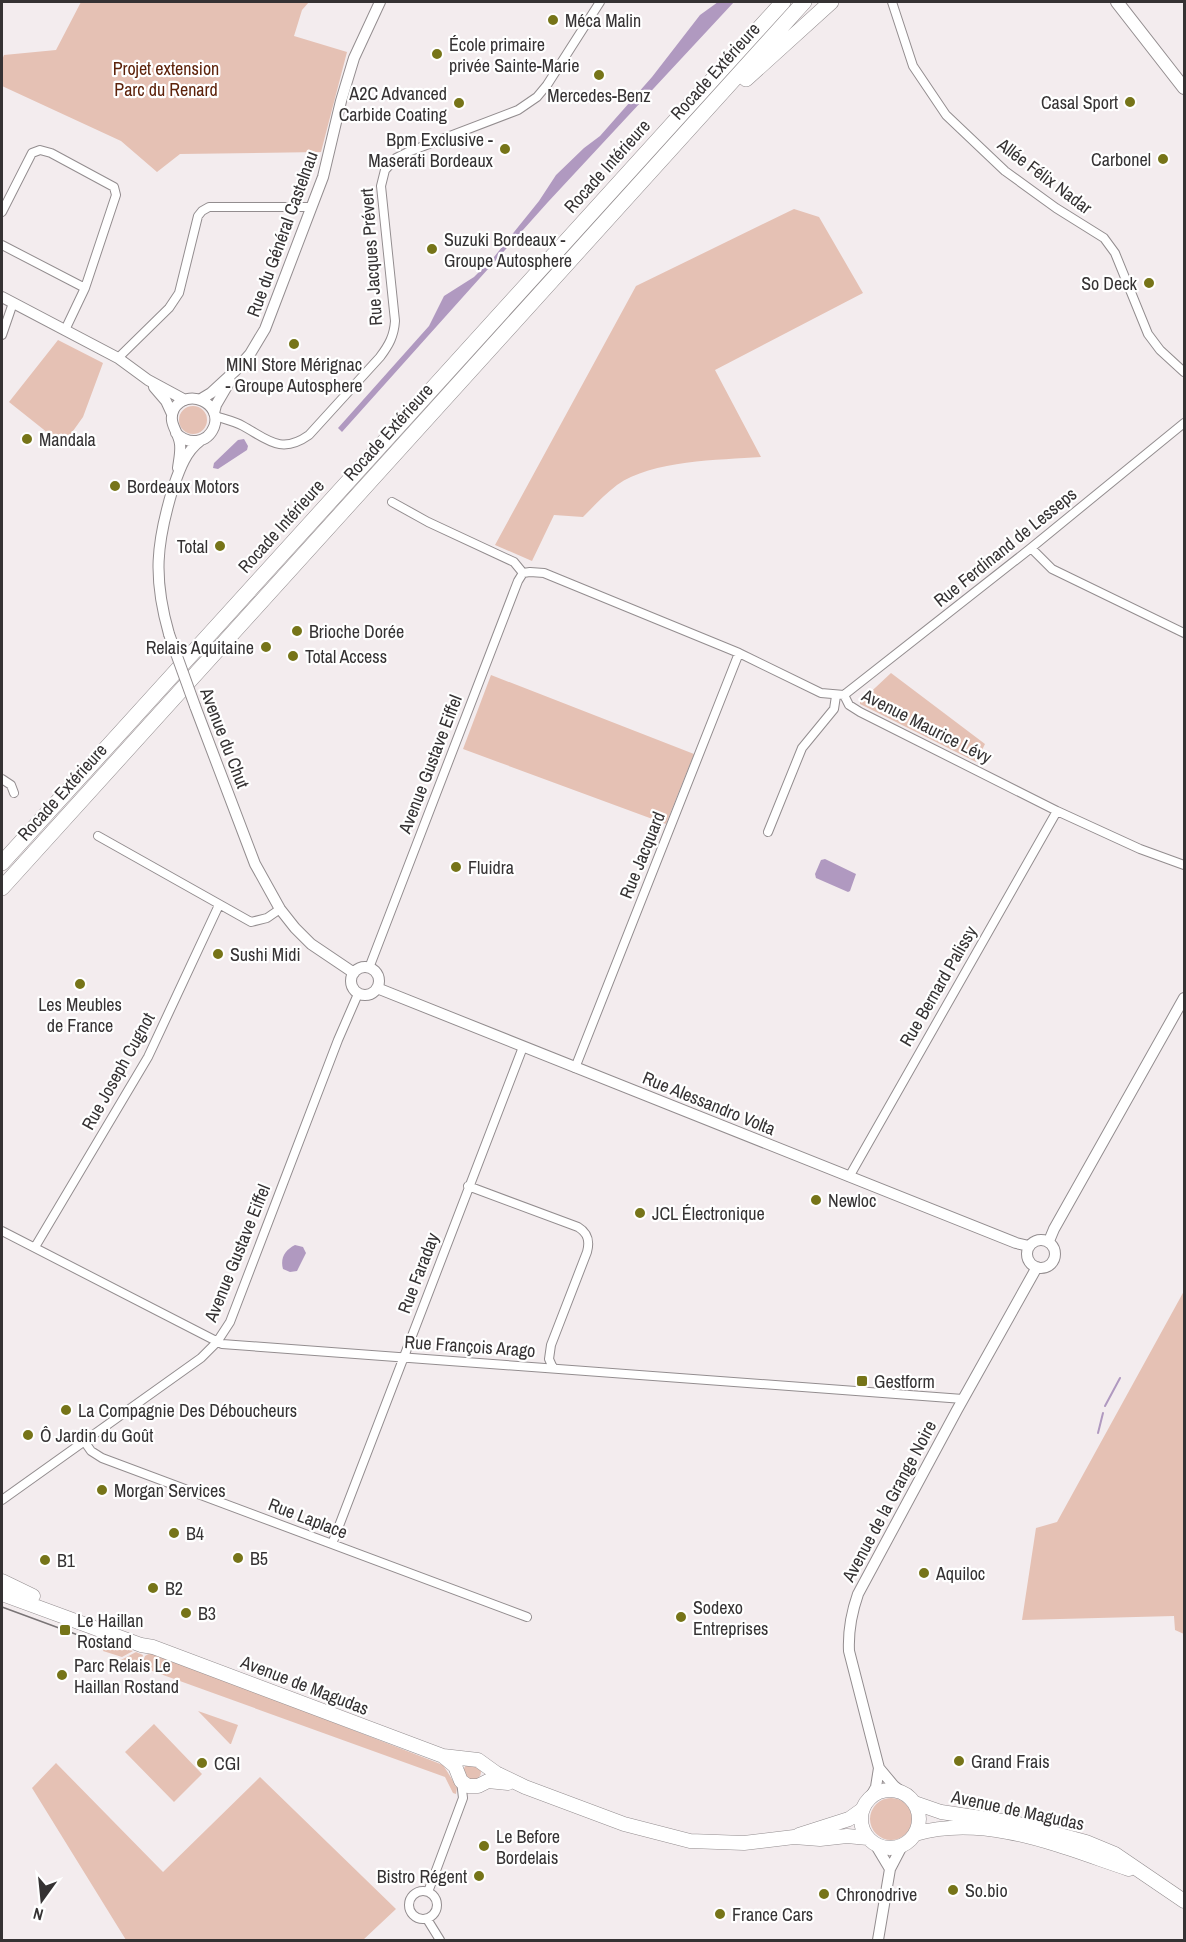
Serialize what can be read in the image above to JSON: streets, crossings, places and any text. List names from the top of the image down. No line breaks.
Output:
{"streets":{"highway":["Rocade Extérieure","Rocade Intérieure"],"main road":["Avenue de Magudas"],"street":["Allée Félix Nadar","Rue du Général Castelnau","Rue Jacques Prévert","Rue Ferdinand de Lesseps","Avenue Maurice Lévy","Avenue du Chut","Avenue Gustave Eiffel","Rue Jacquard","Rue Bernard Palissy","Rue Joseph Cugnot","Rue Alessandro Volta","Rue Faraday","Rue François Arago","Avenue de la Grange Noire","Rue Laplace"]},"crossings":[["Rue du Général Castelnau","Rue Jacques Prévert"],["Rue du Général Castelnau","Avenue du Chut"],["Rue Jacques Prévert","Avenue du Chut"],["Rue Ferdinand de Lesseps","Avenue Maurice Lévy"],["Avenue Maurice Lévy","Avenue Gustave Eiffel"],["Avenue Maurice Lévy","Rue Jacquard"],["Avenue Maurice Lévy","Rue Bernard Palissy"],["Avenue du Chut","Avenue Gustave Eiffel"],["Avenue du Chut","Rue Alessandro Volta"],["Avenue Gustave Eiffel","Rue Alessandro Volta"],["Avenue Gustave Eiffel","Rue François Arago"],["Avenue Gustave Eiffel","Rue Laplace"],["Rue Jacquard","Rue Alessandro Volta"],["Rue Bernard Palissy","Rue Alessandro Volta"],["Rue Joseph Cugnot","Rue François Arago"],["Rue Alessandro Volta","Rue Faraday"],["Rue Alessandro Volta","Avenue de la Grange Noire"],["Rue Faraday","Rue François Arago"],["Rue Faraday","Rue Laplace"],["Rue François Arago","Avenue de la Grange Noire"],["Avenue de la Grange Noire","Avenue de Magudas"]],"parks":["Projet extension Parc du Renard"],"places":{"other":["Méca Malin","École primaire privée Sainte-Marie","Mercedes-Benz","Casal Sport","A2C Advanced Carbide Coating","Bpm Exclusive - Maserati Bordeaux","Carbonel","Suzuki Bordeaux - Groupe Autosphere","So Deck","MINI Store Mérignac - Groupe Autosphere","Mandala","Bordeaux Motors","Total","Brioche Dorée","Relais Aquitaine","Total Access","Fluidra","Sushi Midi","Les Meubles de France","Newloc","JCL Électronique","La Compagnie Des Déboucheurs","Ô Jardin du Goût","Morgan Services","B4","B5","B1","Aquiloc","B2","B3","Sodexo Entreprises","Parc Relais Le Haillan Rostand","Grand Frais","CGI","Le Before Bordelais","Bistro Régent","So.bio","Chronodrive","France Cars"],"transit":["Gestform","Le Haillan Rostand"]},"north":"bottom"}
